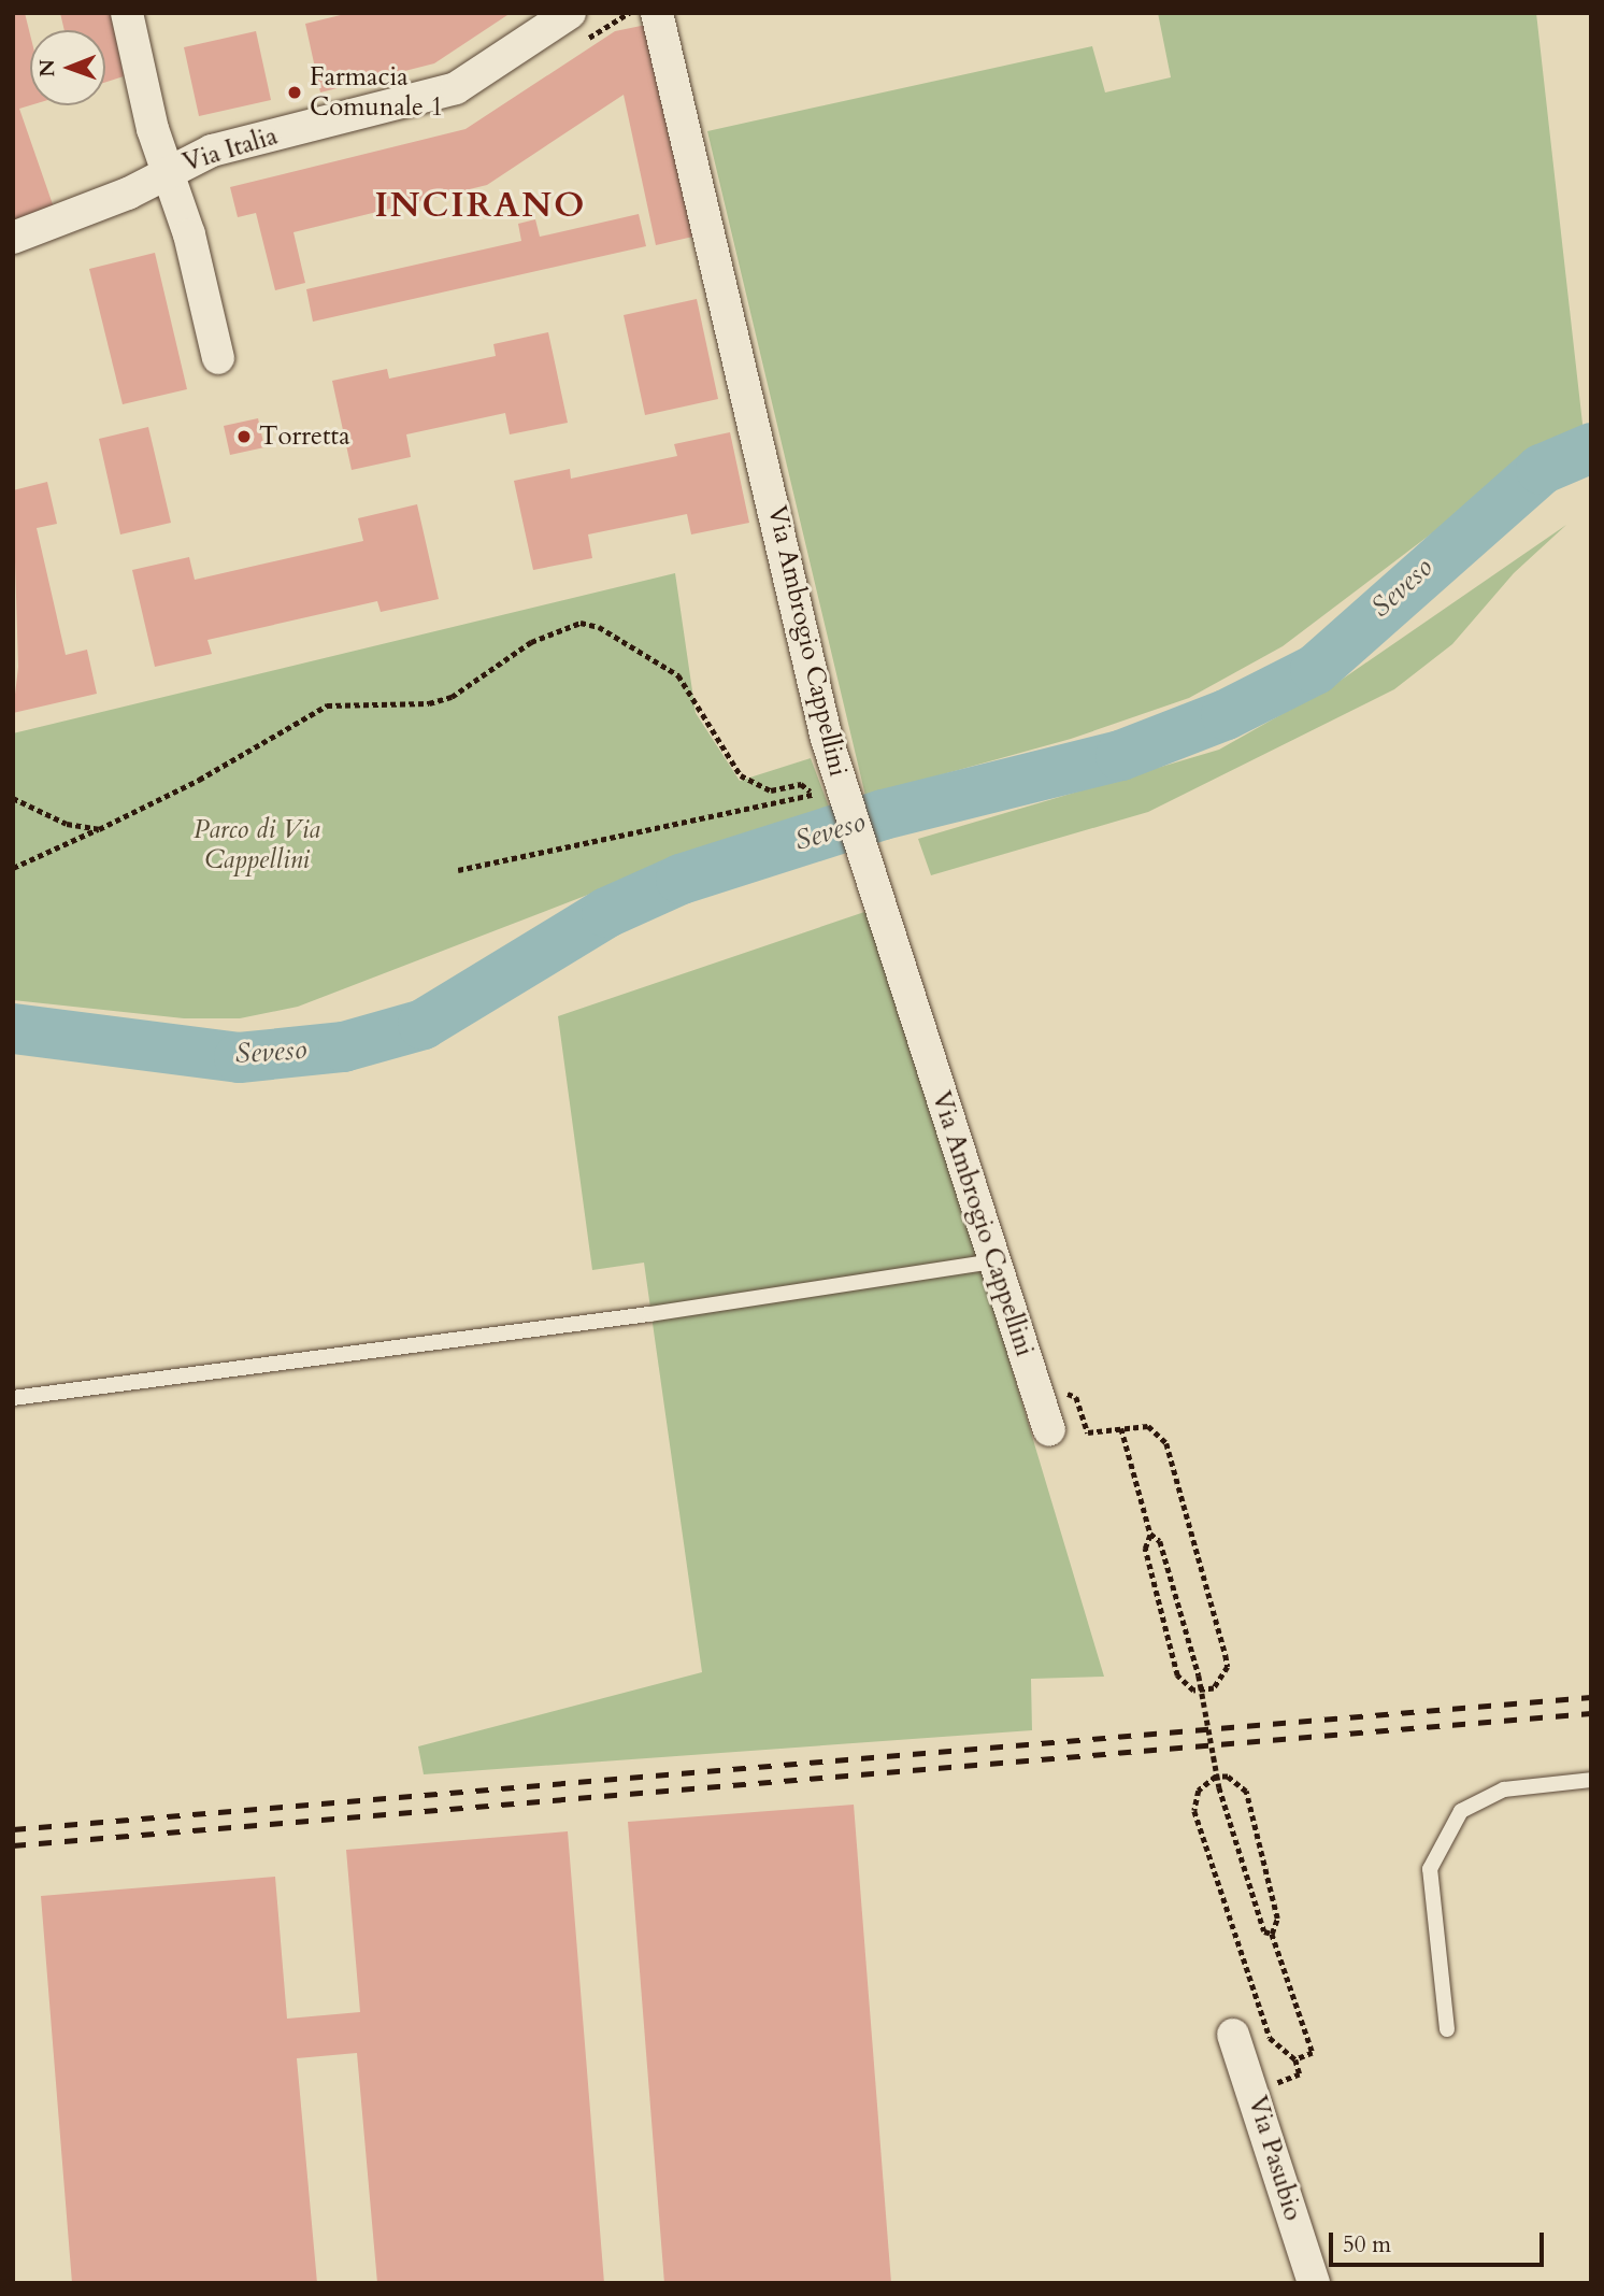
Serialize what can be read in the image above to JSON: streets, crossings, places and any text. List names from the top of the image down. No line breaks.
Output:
{"streets":{"street":["Via Italia","Via Ambrogio Cappellini","Via Pasubio"]},"districts":["INCIRANO"],"water":["Seveso"],"parks":["Parco di Via Cappellini"],"places":["Farmacia Comunale 1","Torretta"],"scale_bar":"50 m","north":"left"}
